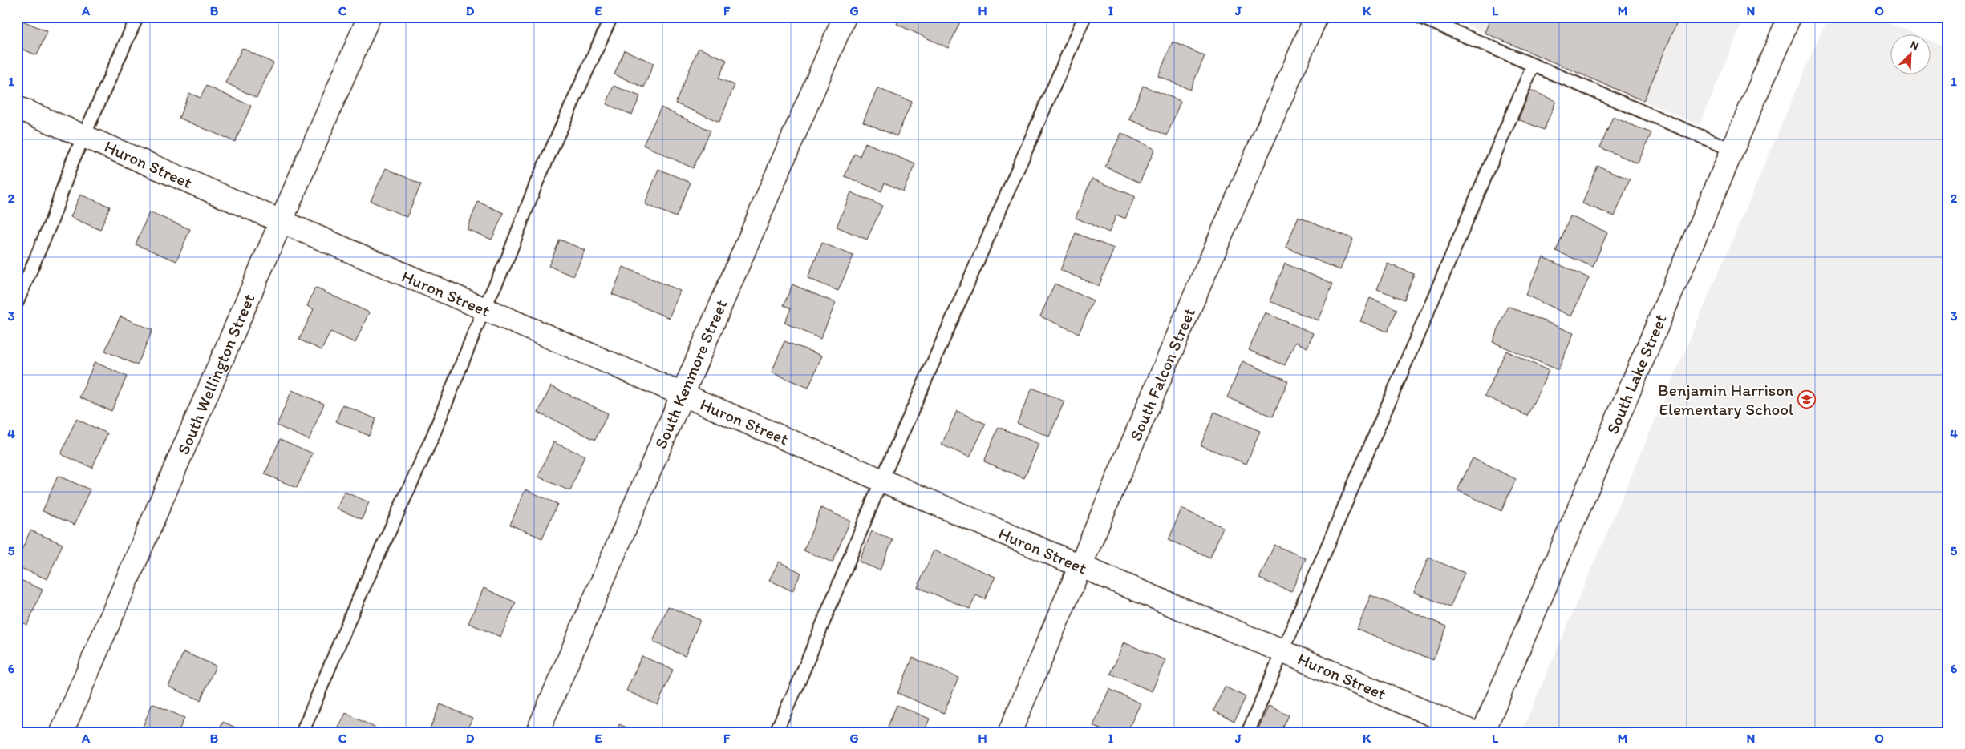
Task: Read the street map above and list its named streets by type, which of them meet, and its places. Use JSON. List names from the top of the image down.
{
  "streets": {
    "street": [
      "Huron Street",
      "South Wellington Street",
      "South Kenmore Street",
      "South Falcon Street",
      "South Lake Street"
    ]
  },
  "crossings": [
    ["Huron Street", "South Wellington Street"],
    ["Huron Street", "South Kenmore Street"],
    ["Huron Street", "South Falcon Street"]
  ],
  "places": {
    "school or university": ["Benjamin Harrison Elementary School"]
  },
  "north": "top right",
  "grid": {
    "columns": [
      "A",
      "B",
      "C",
      "D",
      "E",
      "F",
      "G",
      "H",
      "I",
      "J",
      "K",
      "L",
      "M",
      "N",
      "O"
    ],
    "rows": [
      "1",
      "2",
      "3",
      "4",
      "5",
      "6"
    ]
  }
}
